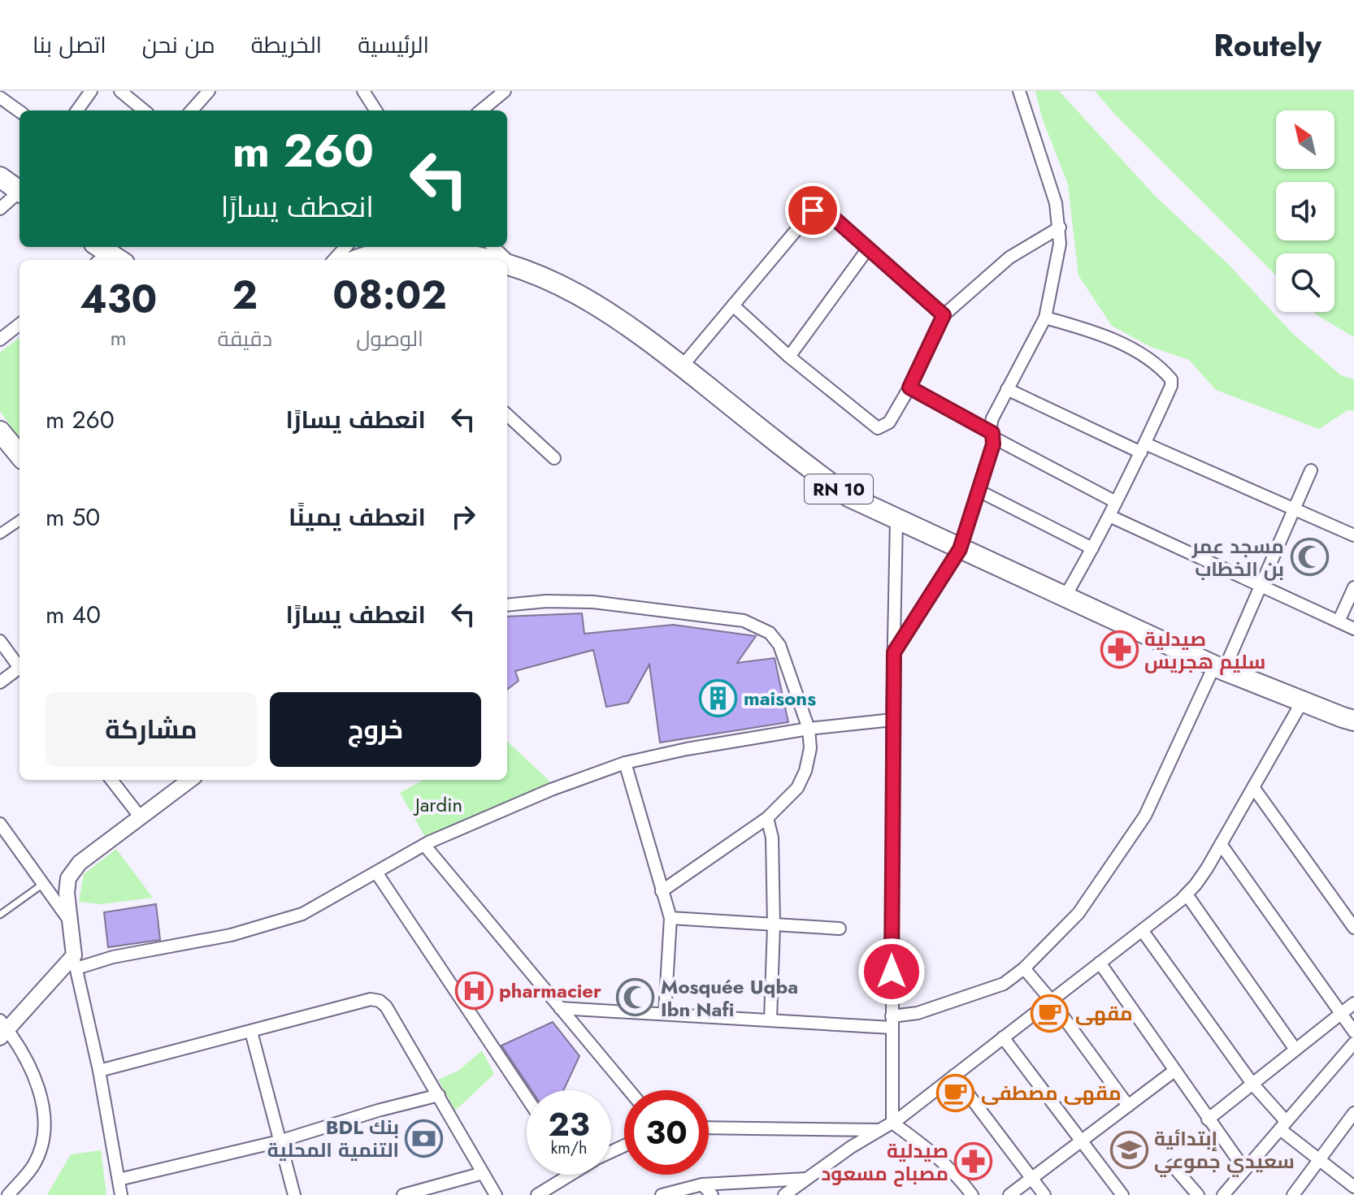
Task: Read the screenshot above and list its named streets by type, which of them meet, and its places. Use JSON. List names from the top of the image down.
{
  "streets": {
    "main road": ["RN 10"]
  },
  "parks": ["Jardin"],
  "places": {
    "mosque": ["مسجد عمر بن الخطاب", "Mosquée Uqba Ibn Nafi"],
    "pharmacy": ["صيدلية سليم هجريس", "صيدلية مصباح مسعود"],
    "building": ["maisons"],
    "hospital": ["pharmacier"],
    "cafe": ["مقهى", "مقهى مصطفى"],
    "bank": ["BDL بنك التنمية المحلية"],
    "school or university": ["إبتدائية سعيدي جموعي"]
  },
  "north": "top left",
  "page": {
    "header": "Routely",
    "nav": [
      "الرئيسية",
      "الخريطة",
      "من نحن",
      "اتصل بنا"
    ],
    "turn": ["260 m", "انعطف يسارًا"],
    "eta": [
      "08:02",
      "الوصول",
      "2",
      "دقيقة",
      "430",
      "m"
    ],
    "list": [
      {
        "name": "انعطف يسارًا",
        "value": "260 m"
      },
      {
        "name": "انعطف يمينًا",
        "value": "50 m"
      },
      {
        "name": "انعطف يسارًا",
        "value": "40 m"
      }
    ],
    "buttons": ["خروج", "مشاركة"],
    "speed": "23 km/h",
    "limit": "30"
  }
}
